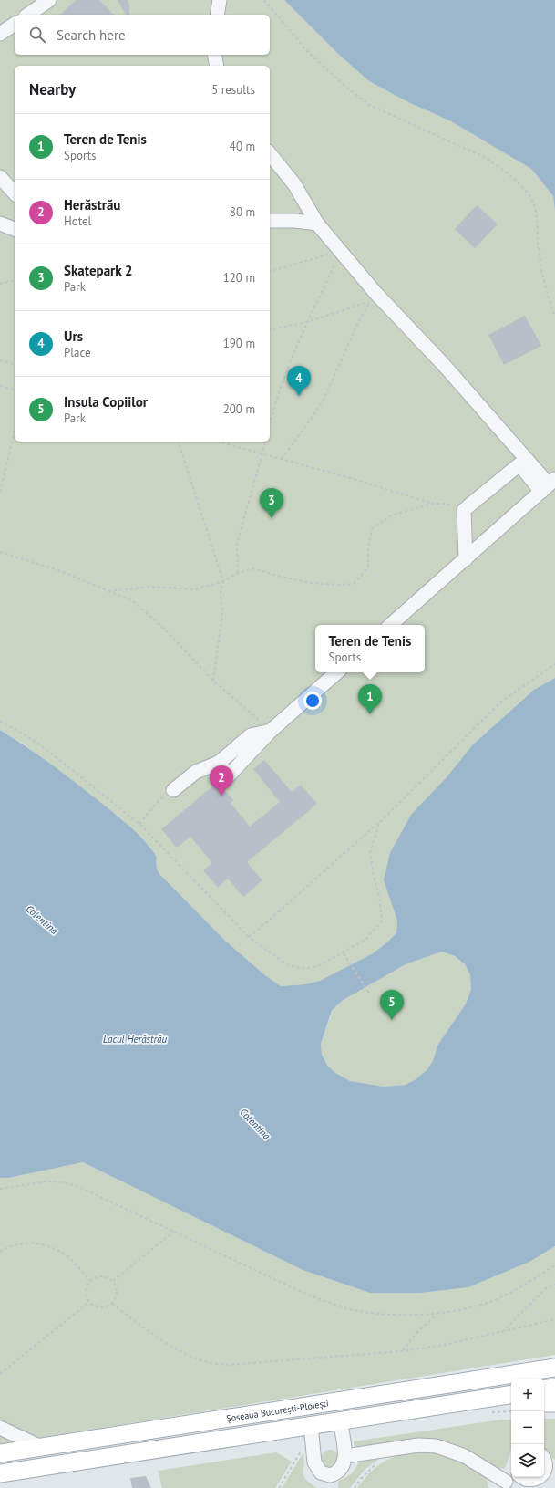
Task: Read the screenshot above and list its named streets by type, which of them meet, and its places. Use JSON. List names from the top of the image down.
{
  "streets": {
    "main road": ["Șoseaua București-Ploiești"]
  },
  "water": ["Colentina", "Lacul Herăstrău"],
  "page": {
    "search": "Search here",
    "heading": ["Nearby", "5 results"],
    "list": [
      {
        "mark": "1",
        "name": "Teren de Tenis",
        "note": "Sports",
        "value": "40 m"
      },
      {
        "mark": "2",
        "name": "Herăstrău",
        "note": "Hotel",
        "value": "80 m"
      },
      {
        "mark": "3",
        "name": "Skatepark 2",
        "note": "Park",
        "value": "120 m"
      },
      {
        "mark": "4",
        "name": "Urs",
        "note": "Place",
        "value": "190 m"
      },
      {
        "mark": "5",
        "name": "Insula Copiilor",
        "note": "Park",
        "value": "200 m"
      }
    ],
    "pins": [
      "4",
      "3",
      "1",
      "2",
      "5"
    ],
    "popup": ["Teren de Tenis", "Sports"],
    "map_buttons": ["+", "−"]
  }
}
